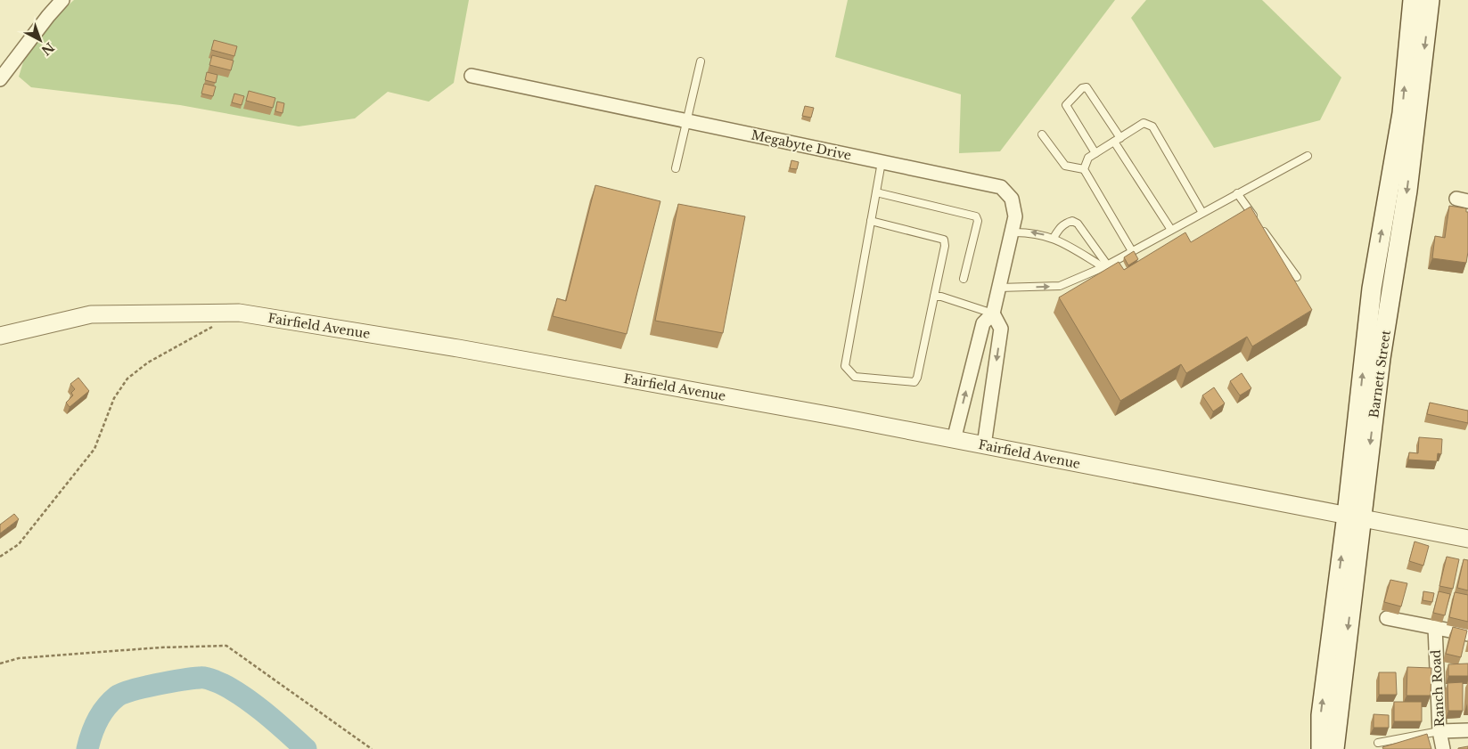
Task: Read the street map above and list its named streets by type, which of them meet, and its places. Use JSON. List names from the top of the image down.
{
  "streets": {
    "main road": ["Barnett Street"],
    "street": ["Megabyte Drive", "Fairfield Avenue", "Ranch Road"]
  },
  "crossings": [
    ["Megabyte Drive", "Fairfield Avenue"],
    ["Fairfield Avenue", "Barnett Street"]
  ],
  "north": "bottom right"
}
